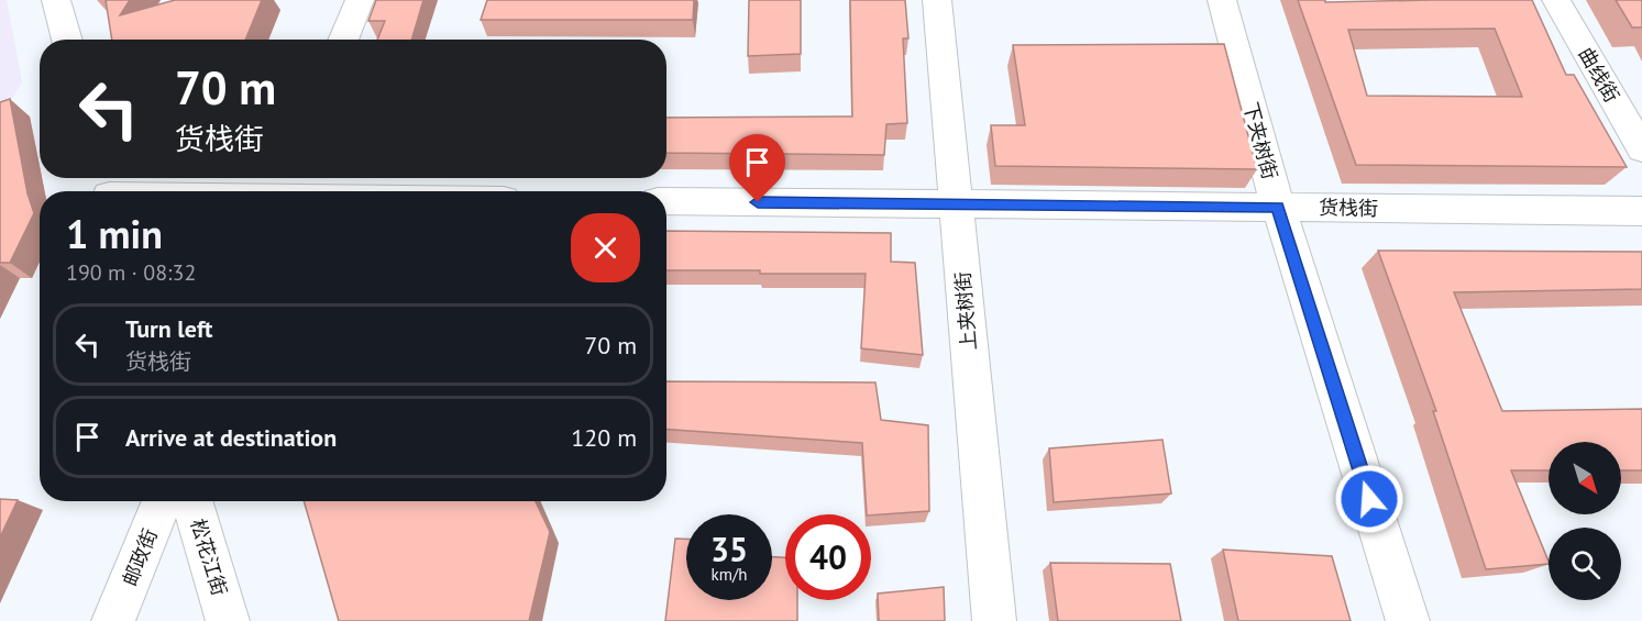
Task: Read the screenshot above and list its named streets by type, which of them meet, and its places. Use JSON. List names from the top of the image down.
{
  "streets": {
    "street": [
      "曲线街",
      "下夹树街",
      "货栈街",
      "上夹树街",
      "邮政街",
      "松花江街"
    ]
  },
  "crossings": [
    ["下夹树街", "货栈街"],
    ["货栈街", "上夹树街"]
  ],
  "north": "bottom right",
  "page": {
    "turn": ["70 m", "货栈街"],
    "heading": ["1 min", "190 m · 08:32"],
    "list": [
      {
        "name": "Turn left",
        "note": "货栈街",
        "value": "70 m"
      },
      {
        "name": "Arrive at destination",
        "value": "120 m"
      }
    ],
    "speed": "35 km/h",
    "limit": "40"
  }
}
